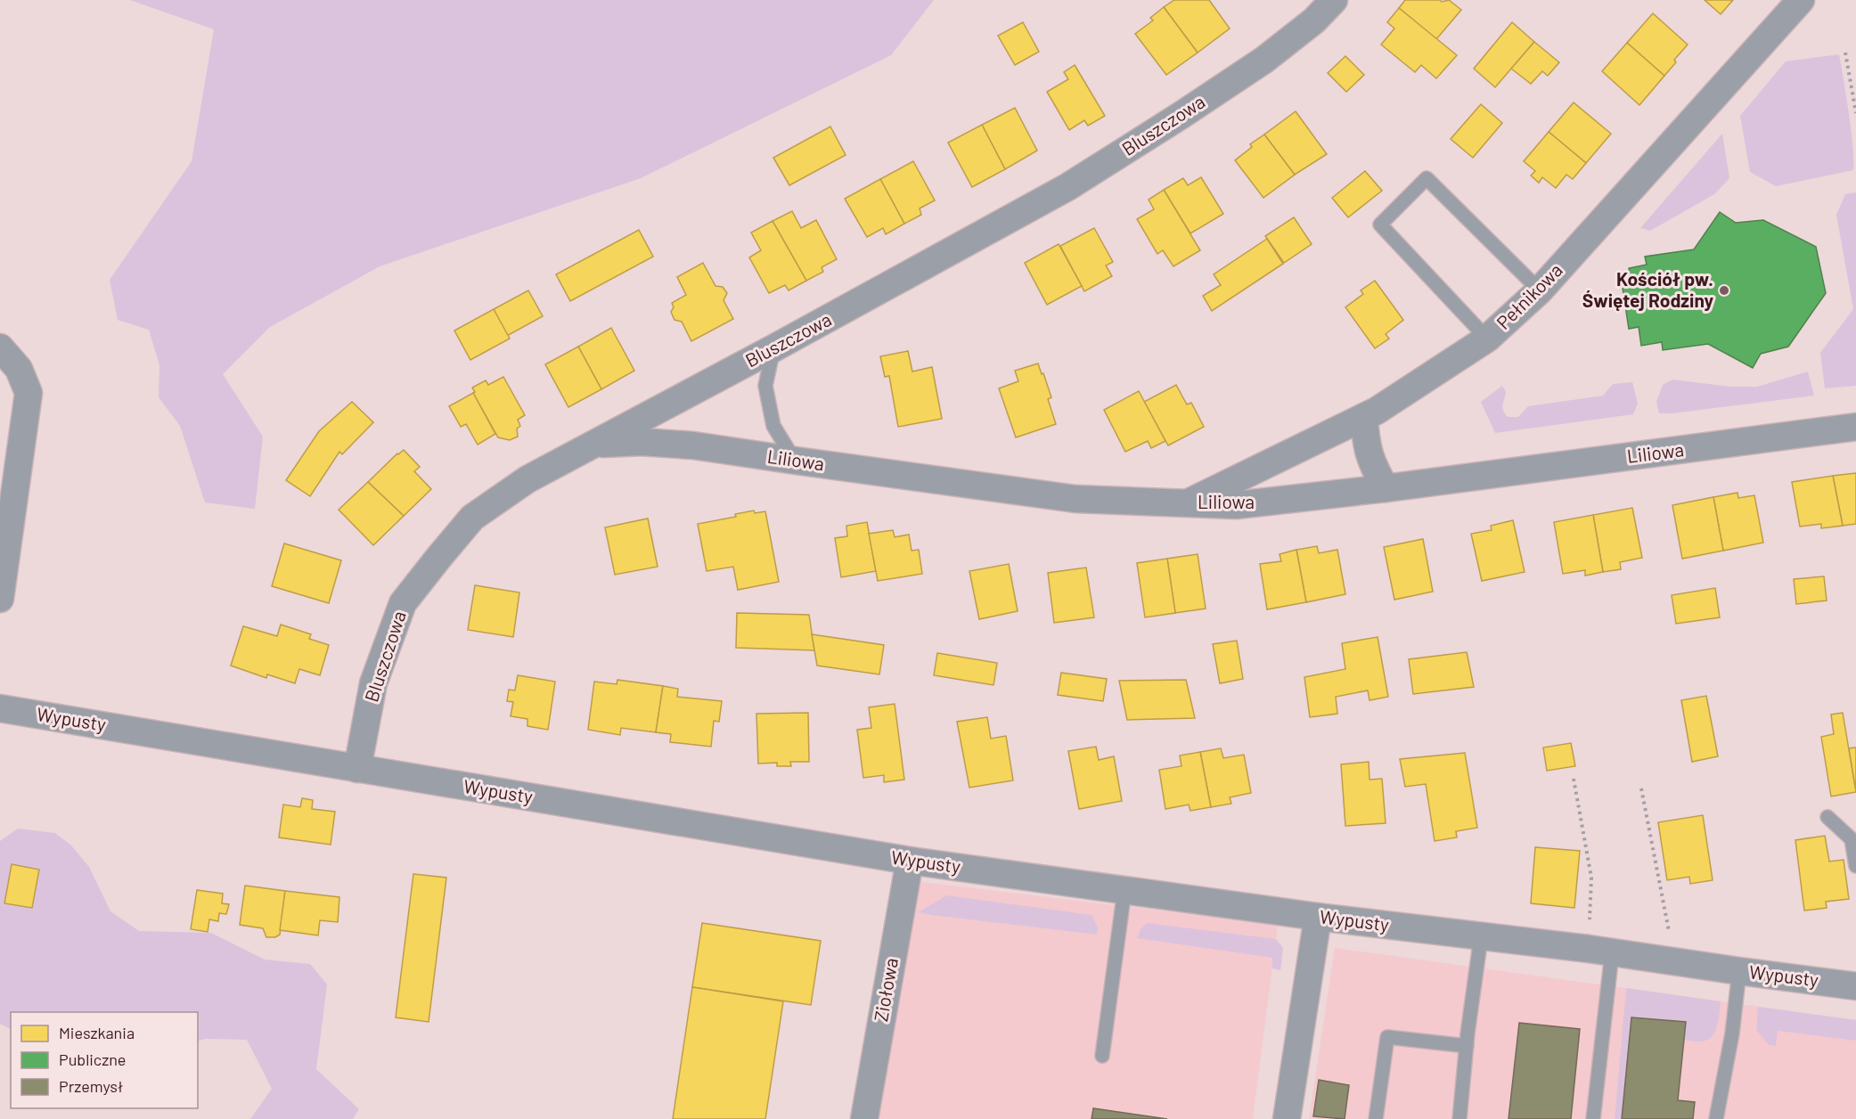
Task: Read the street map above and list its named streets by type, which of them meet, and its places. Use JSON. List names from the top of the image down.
{
  "streets": {
    "street": [
      "Bluszczowa",
      "Pełnikowa",
      "Liliowa",
      "Wypusty",
      "Ziołowa"
    ]
  },
  "crossings": [
    ["Bluszczowa", "Liliowa"],
    ["Bluszczowa", "Wypusty"],
    ["Pełnikowa", "Liliowa"],
    ["Wypusty", "Ziołowa"]
  ],
  "places": ["Kościół pw. Świętej Rodziny"],
  "legend": ["Mieszkania", "Publiczne", "Przemysł"]
}
